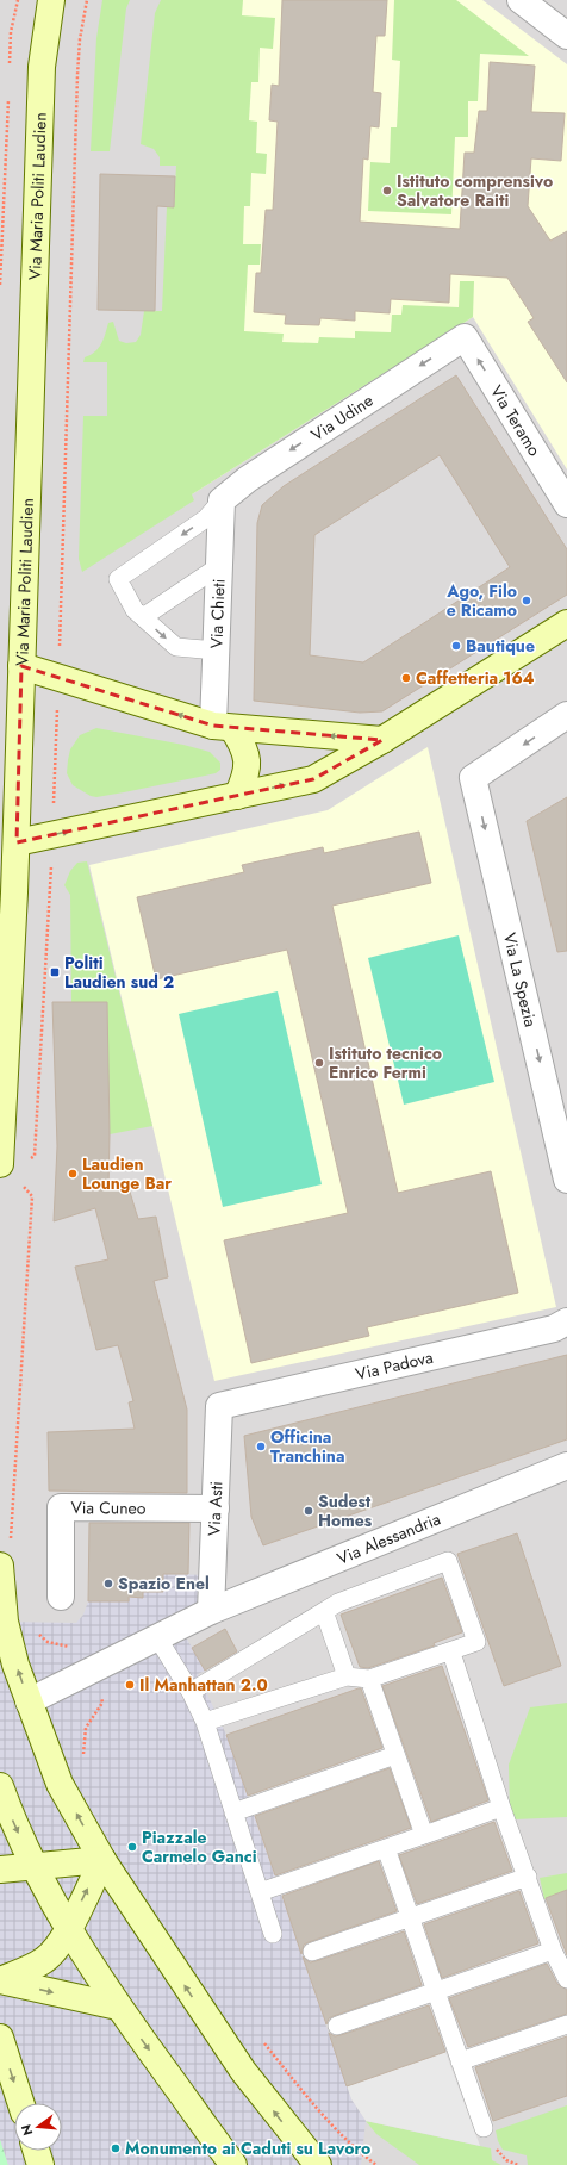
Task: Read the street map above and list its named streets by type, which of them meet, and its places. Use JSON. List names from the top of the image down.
{
  "streets": {
    "street": [
      "Via Maria Politi Laudien",
      "Via Udine",
      "Via Teramo",
      "Via Chieti",
      "Via La Spezia",
      "Via Padova",
      "Via Cuneo",
      "Via Asti",
      "Via Alessandria"
    ]
  },
  "crossings": [
    ["Via Udine", "Via Teramo"],
    ["Via Udine", "Via Chieti"],
    ["Via Padova", "Via Asti"],
    ["Via Cuneo", "Via Asti"],
    ["Via Asti", "Via Alessandria"]
  ],
  "one_way": ["Via Udine", "Via Teramo", "Via La Spezia"],
  "places": {
    "other": [
      "Istituto comprensivo Salvatore Raiti",
      "Ago, Filo e Ricamo",
      "Bautique",
      "Caffetteria 164",
      "Istituto tecnico Enrico Fermi",
      "Laudien Lounge Bar",
      "Officina Tranchina",
      "Sudest Homes",
      "Spazio Enel",
      "Il Manhattan 2.0",
      "Piazzale Carmelo Ganci",
      "Monumento ai Caduti su Lavoro"
    ],
    "transit": ["Politi Laudien sud 2"]
  },
  "north": "left"
}
